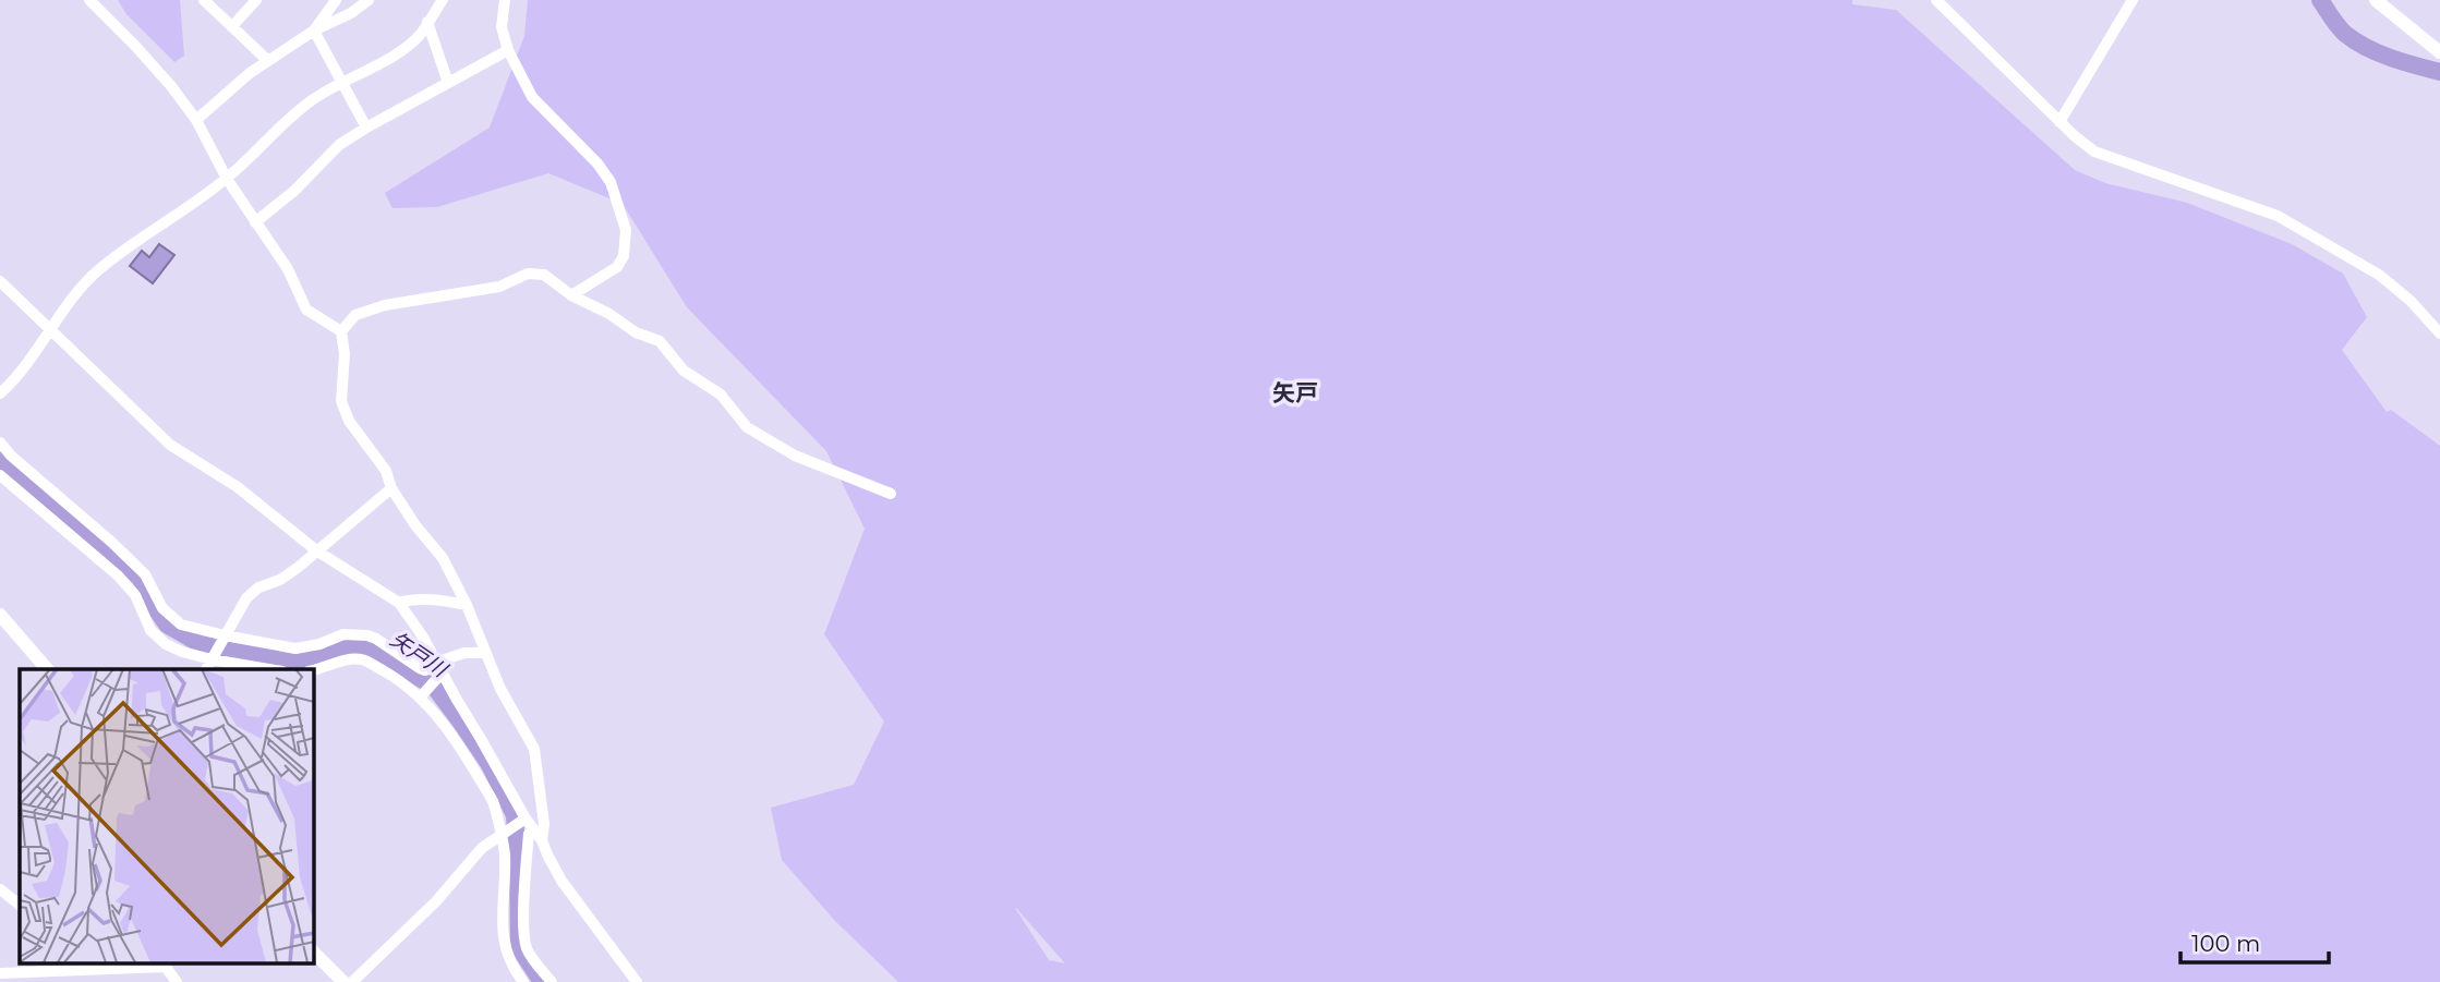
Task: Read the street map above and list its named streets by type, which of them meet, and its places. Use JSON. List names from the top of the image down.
{
  "districts": ["矢戸"],
  "water": ["矢戸川"],
  "scale_bar": "100 m"
}
